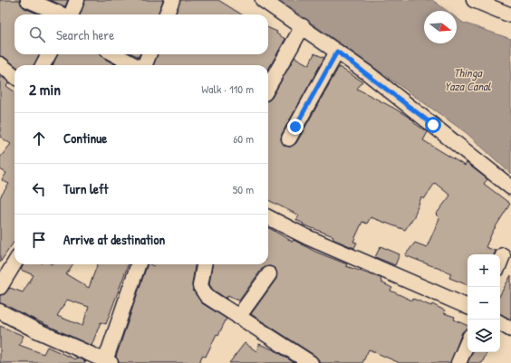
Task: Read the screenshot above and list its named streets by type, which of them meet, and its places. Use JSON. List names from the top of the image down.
{
  "water": ["Thinga Yaza Canal"],
  "north": "right",
  "page": {
    "search": "Search here",
    "heading": ["2 min", "Walk · 110 m"],
    "list": [
      ["Continue", "60 m"],
      ["Turn left", "50 m"],
      "Arrive at destination"
    ],
    "map_buttons": ["+", "−"]
  }
}
